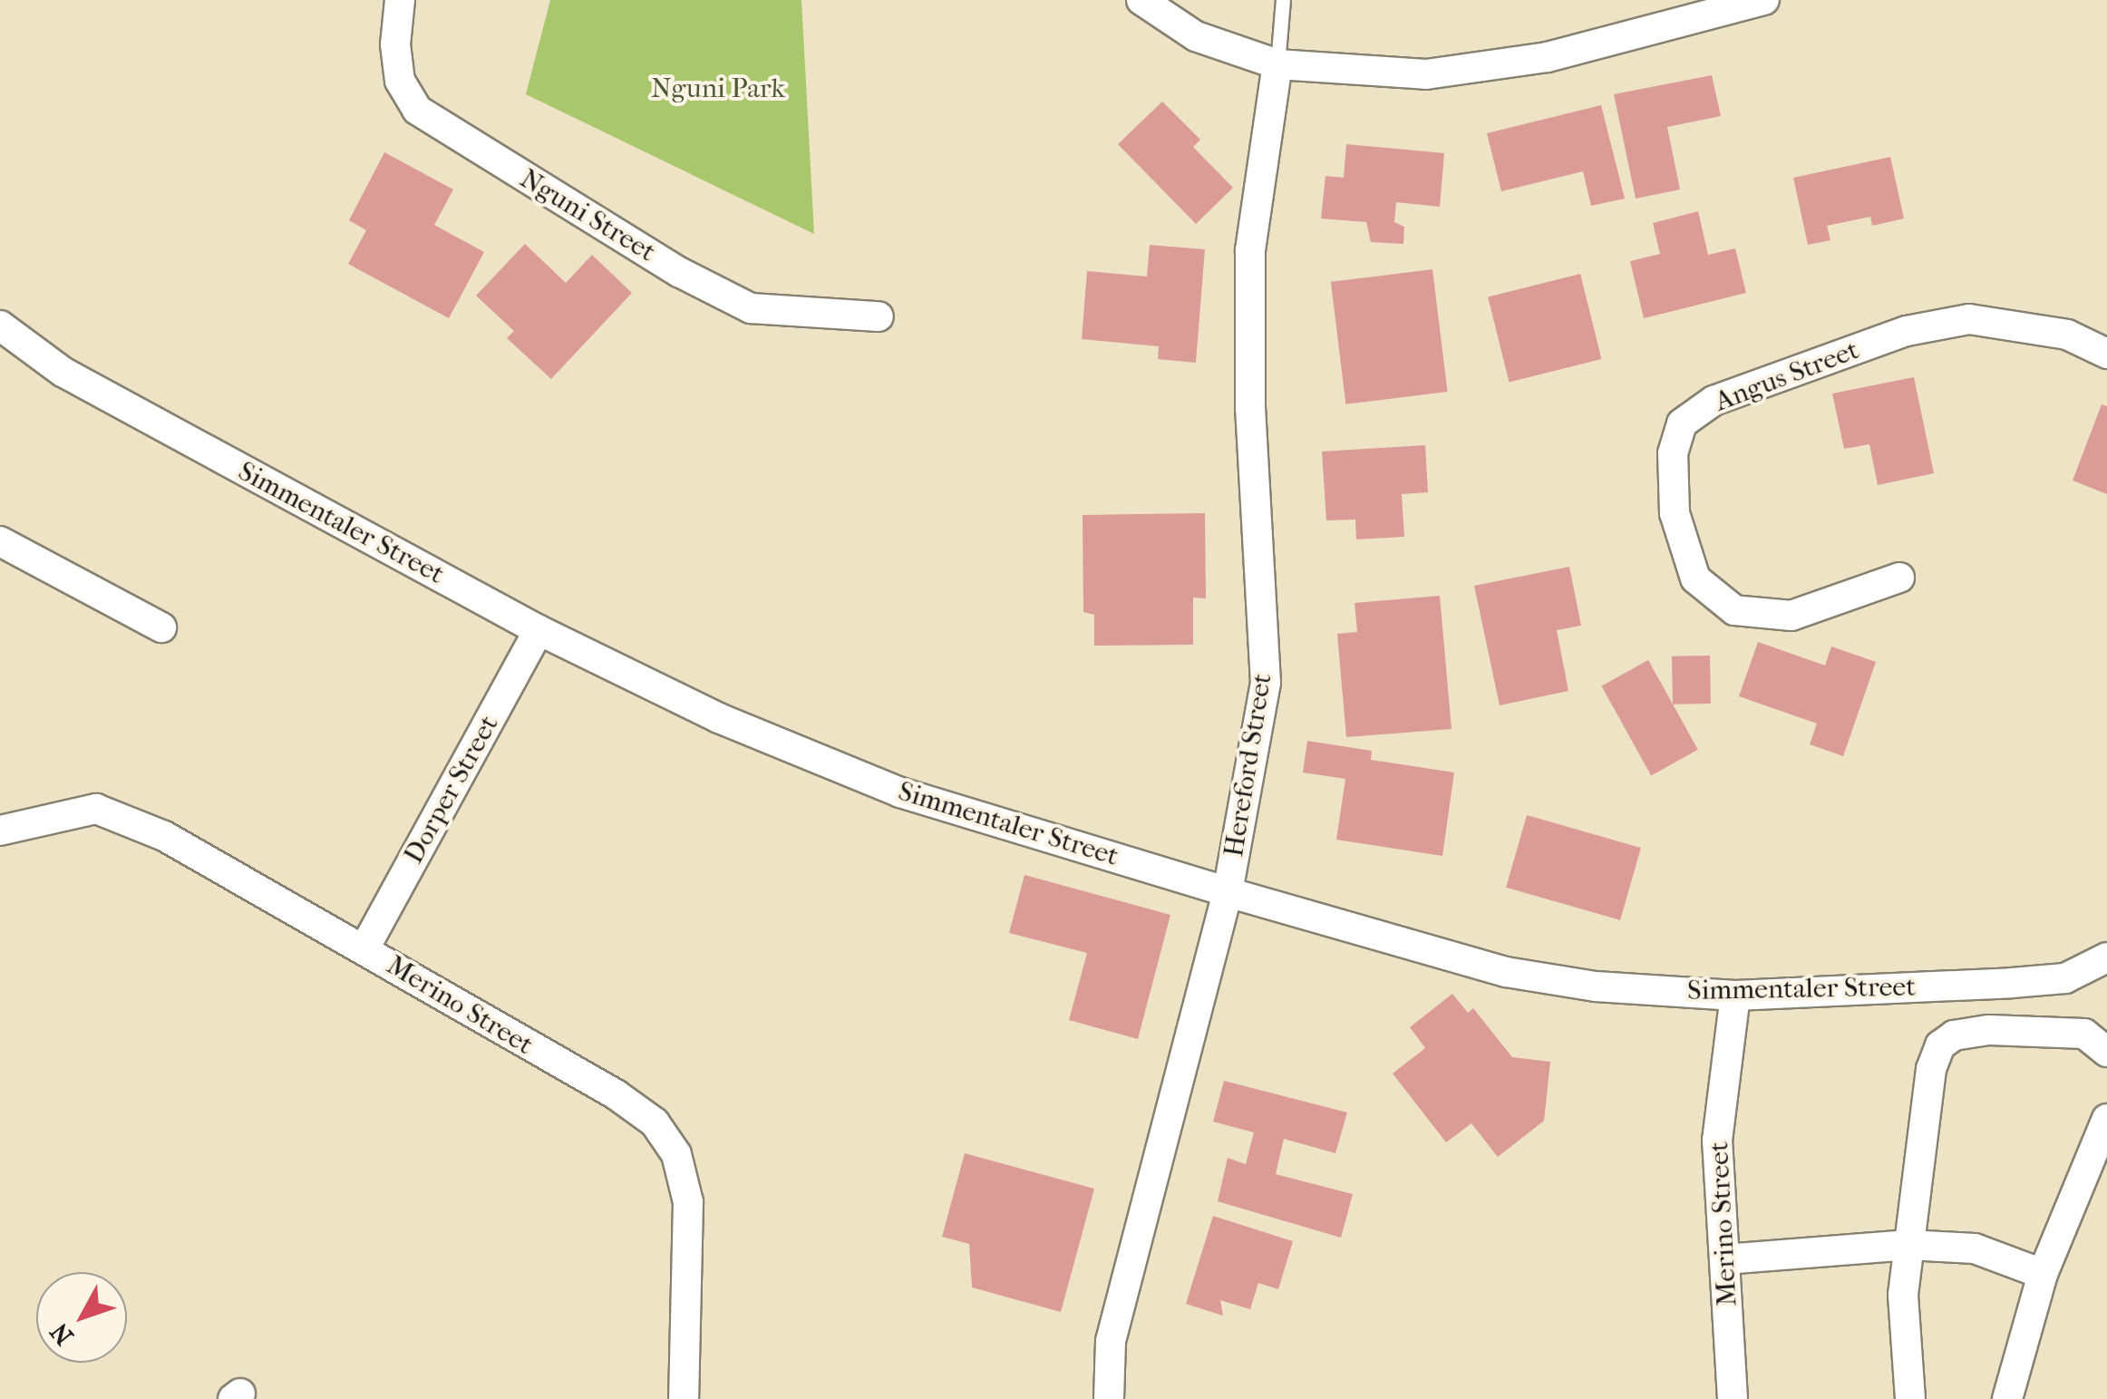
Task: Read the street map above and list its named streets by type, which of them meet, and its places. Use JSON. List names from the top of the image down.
{
  "streets": {
    "street": [
      "Nguni Street",
      "Angus Street",
      "Simmentaler Street",
      "Hereford Street",
      "Dorper Street",
      "Merino Street"
    ]
  },
  "crossings": [
    ["Simmentaler Street", "Hereford Street"],
    ["Simmentaler Street", "Dorper Street"],
    ["Simmentaler Street", "Merino Street"],
    ["Dorper Street", "Merino Street"]
  ],
  "parks": ["Nguni Park"],
  "north": "bottom left"
}
